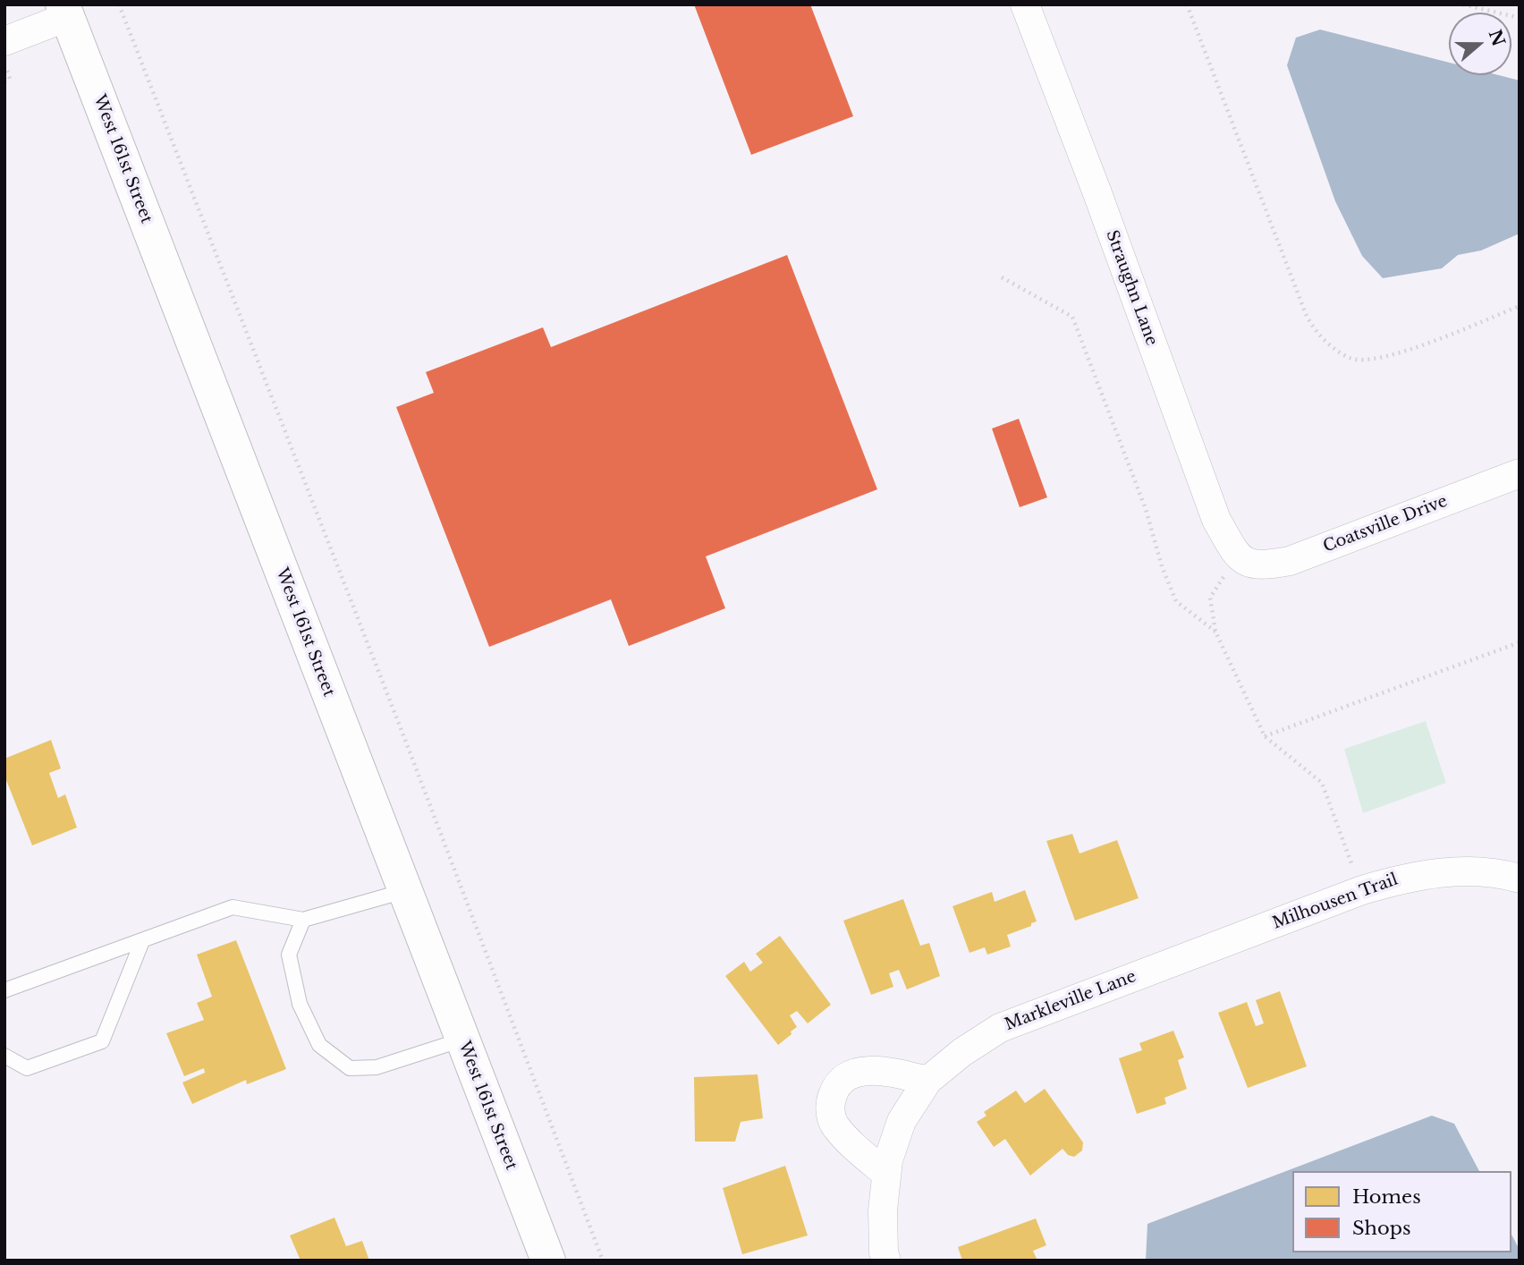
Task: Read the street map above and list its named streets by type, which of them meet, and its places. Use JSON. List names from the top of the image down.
{
  "streets": {
    "street": [
      "West 161st Street",
      "Straughn Lane",
      "Coatsville Drive",
      "Milhousen Trail",
      "Markleville Lane"
    ]
  },
  "crossings": [
    ["Straughn Lane", "Coatsville Drive"],
    ["Milhousen Trail", "Markleville Lane"]
  ],
  "legend": ["Homes", "Shops"],
  "north": "right"
}
